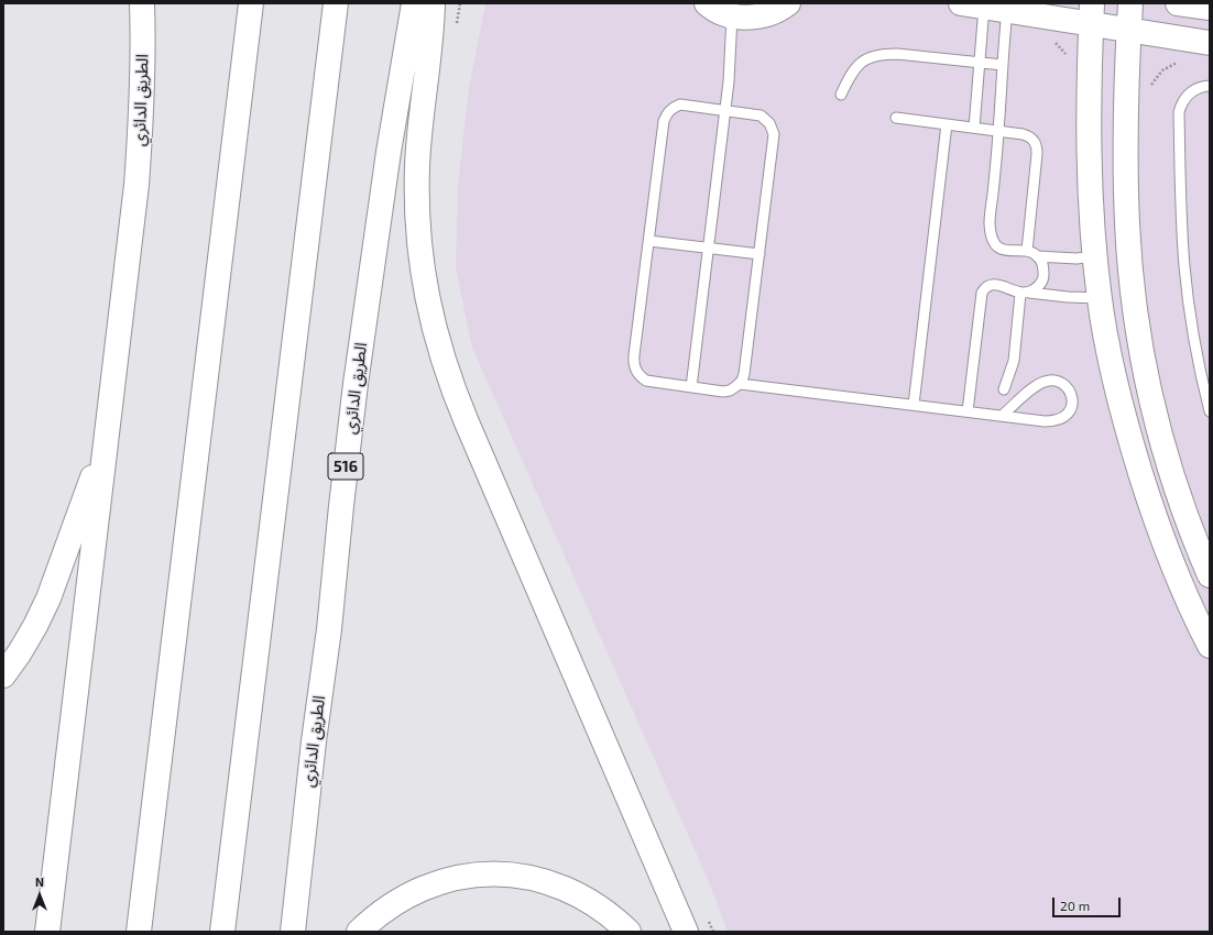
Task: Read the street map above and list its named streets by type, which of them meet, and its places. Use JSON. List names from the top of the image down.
{
  "streets": {
    "main road": ["الطريق الدائري", "516"]
  },
  "scale_bar": "20 m",
  "north": "top"
}
